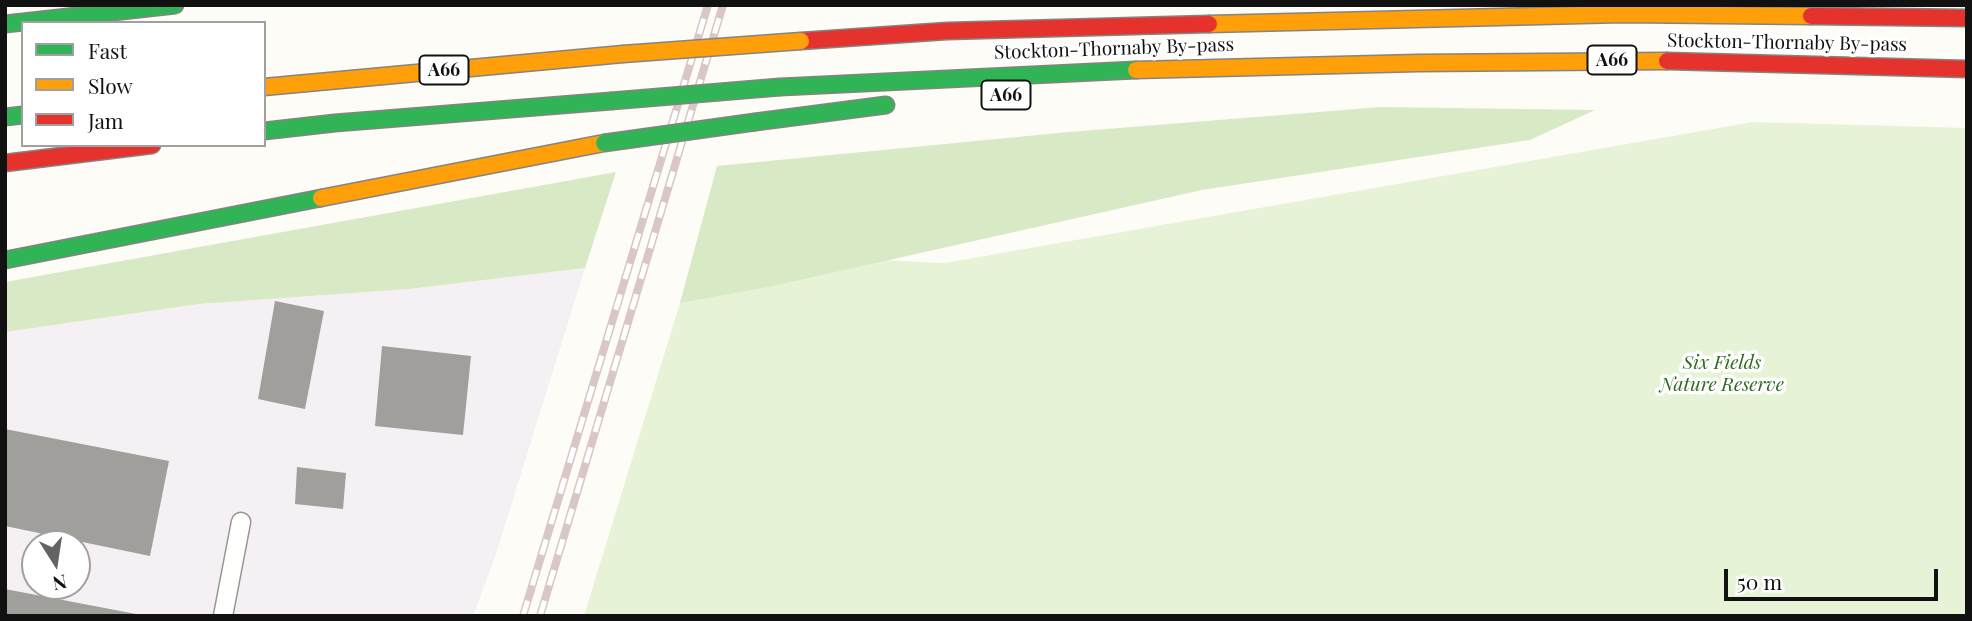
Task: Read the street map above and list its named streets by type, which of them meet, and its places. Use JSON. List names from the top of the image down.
{
  "streets": {
    "highway": ["Stockton-Thornaby By-pass", "A66"]
  },
  "crossings": [
    ["Stockton-Thornaby By-pass", "A66"]
  ],
  "parks": ["Six Fields Nature Reserve"],
  "legend": ["Fast", "Slow", "Jam"],
  "scale_bar": "50 m",
  "north": "bottom"
}
